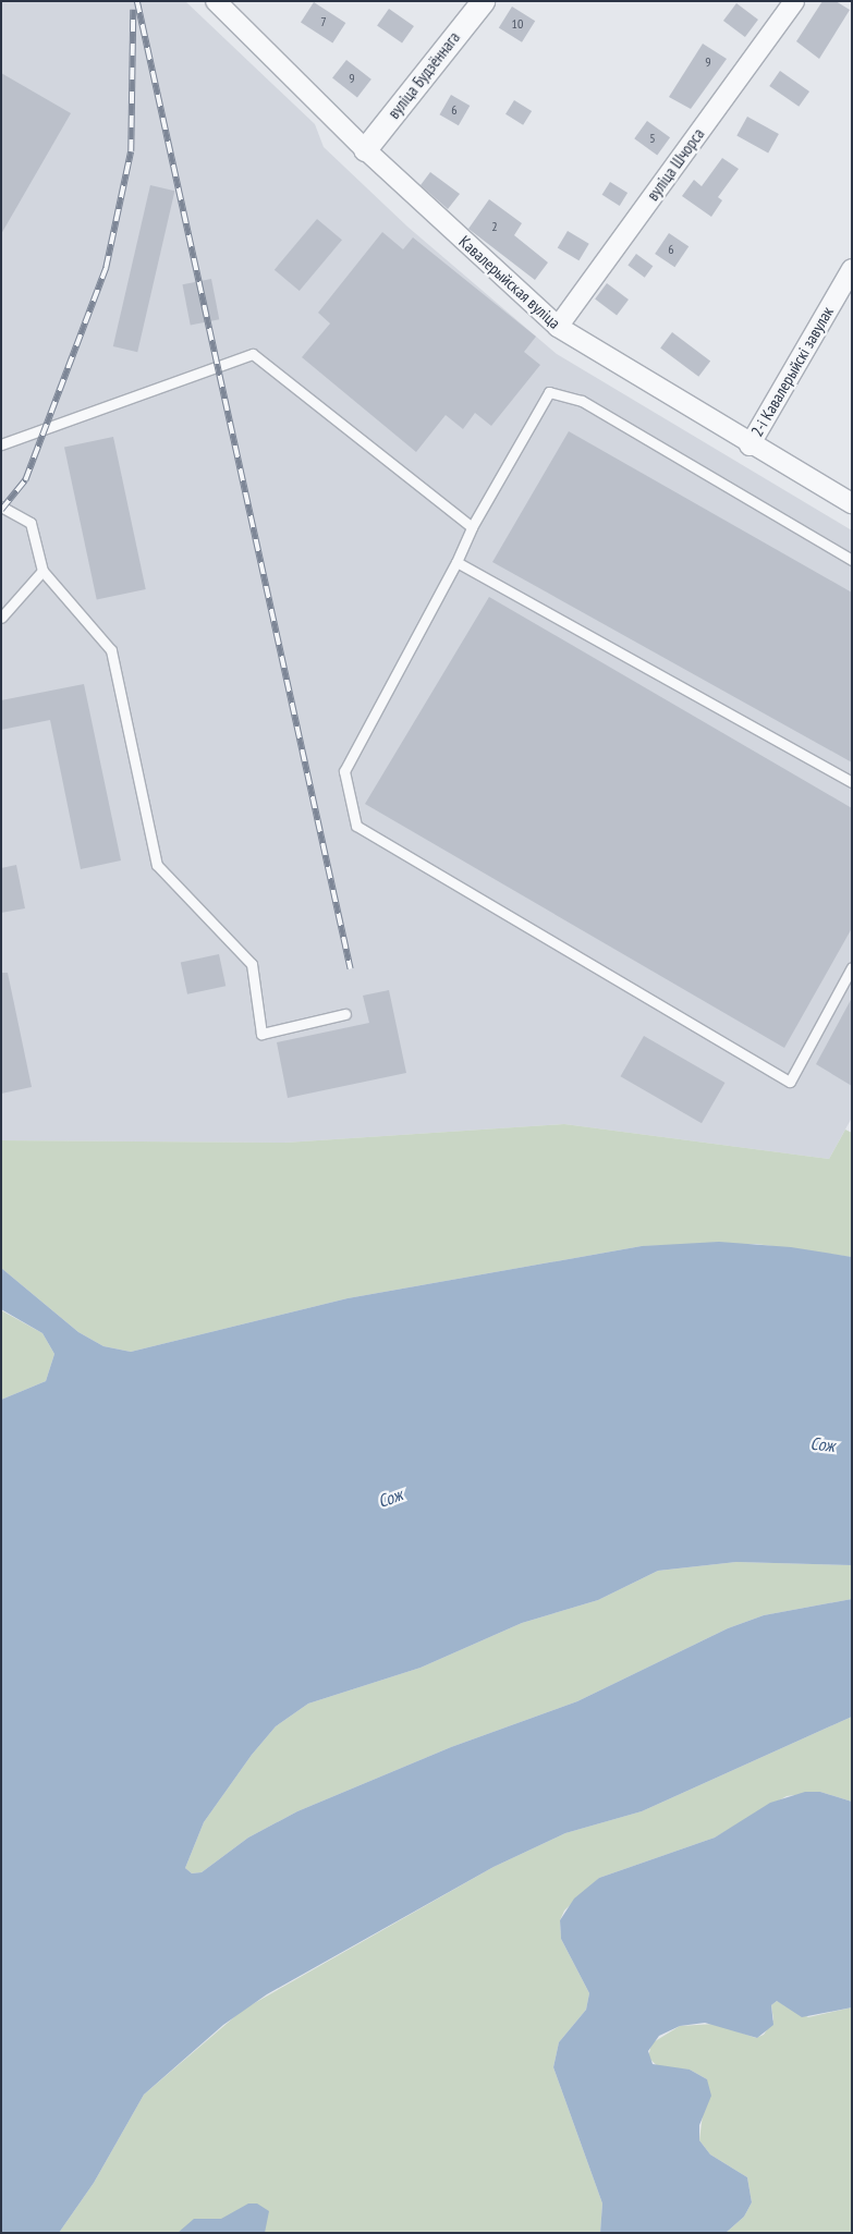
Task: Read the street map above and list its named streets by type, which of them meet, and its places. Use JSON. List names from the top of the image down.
{
  "streets": {
    "street": [
      "вуліца Будзённага",
      "вуліца Шчорса",
      "Кавалерыйская вуліца",
      "2-і Кавалерыйскі завулак"
    ]
  },
  "crossings": [
    ["вуліца Будзённага", "Кавалерыйская вуліца"],
    ["вуліца Шчорса", "Кавалерыйская вуліца"],
    ["Кавалерыйская вуліца", "2-і Кавалерыйскі завулак"]
  ],
  "water": ["Сож"],
  "house_numbers": [
    "7",
    "10",
    "9",
    "9",
    "6",
    "5",
    "2",
    "6"
  ]
}
